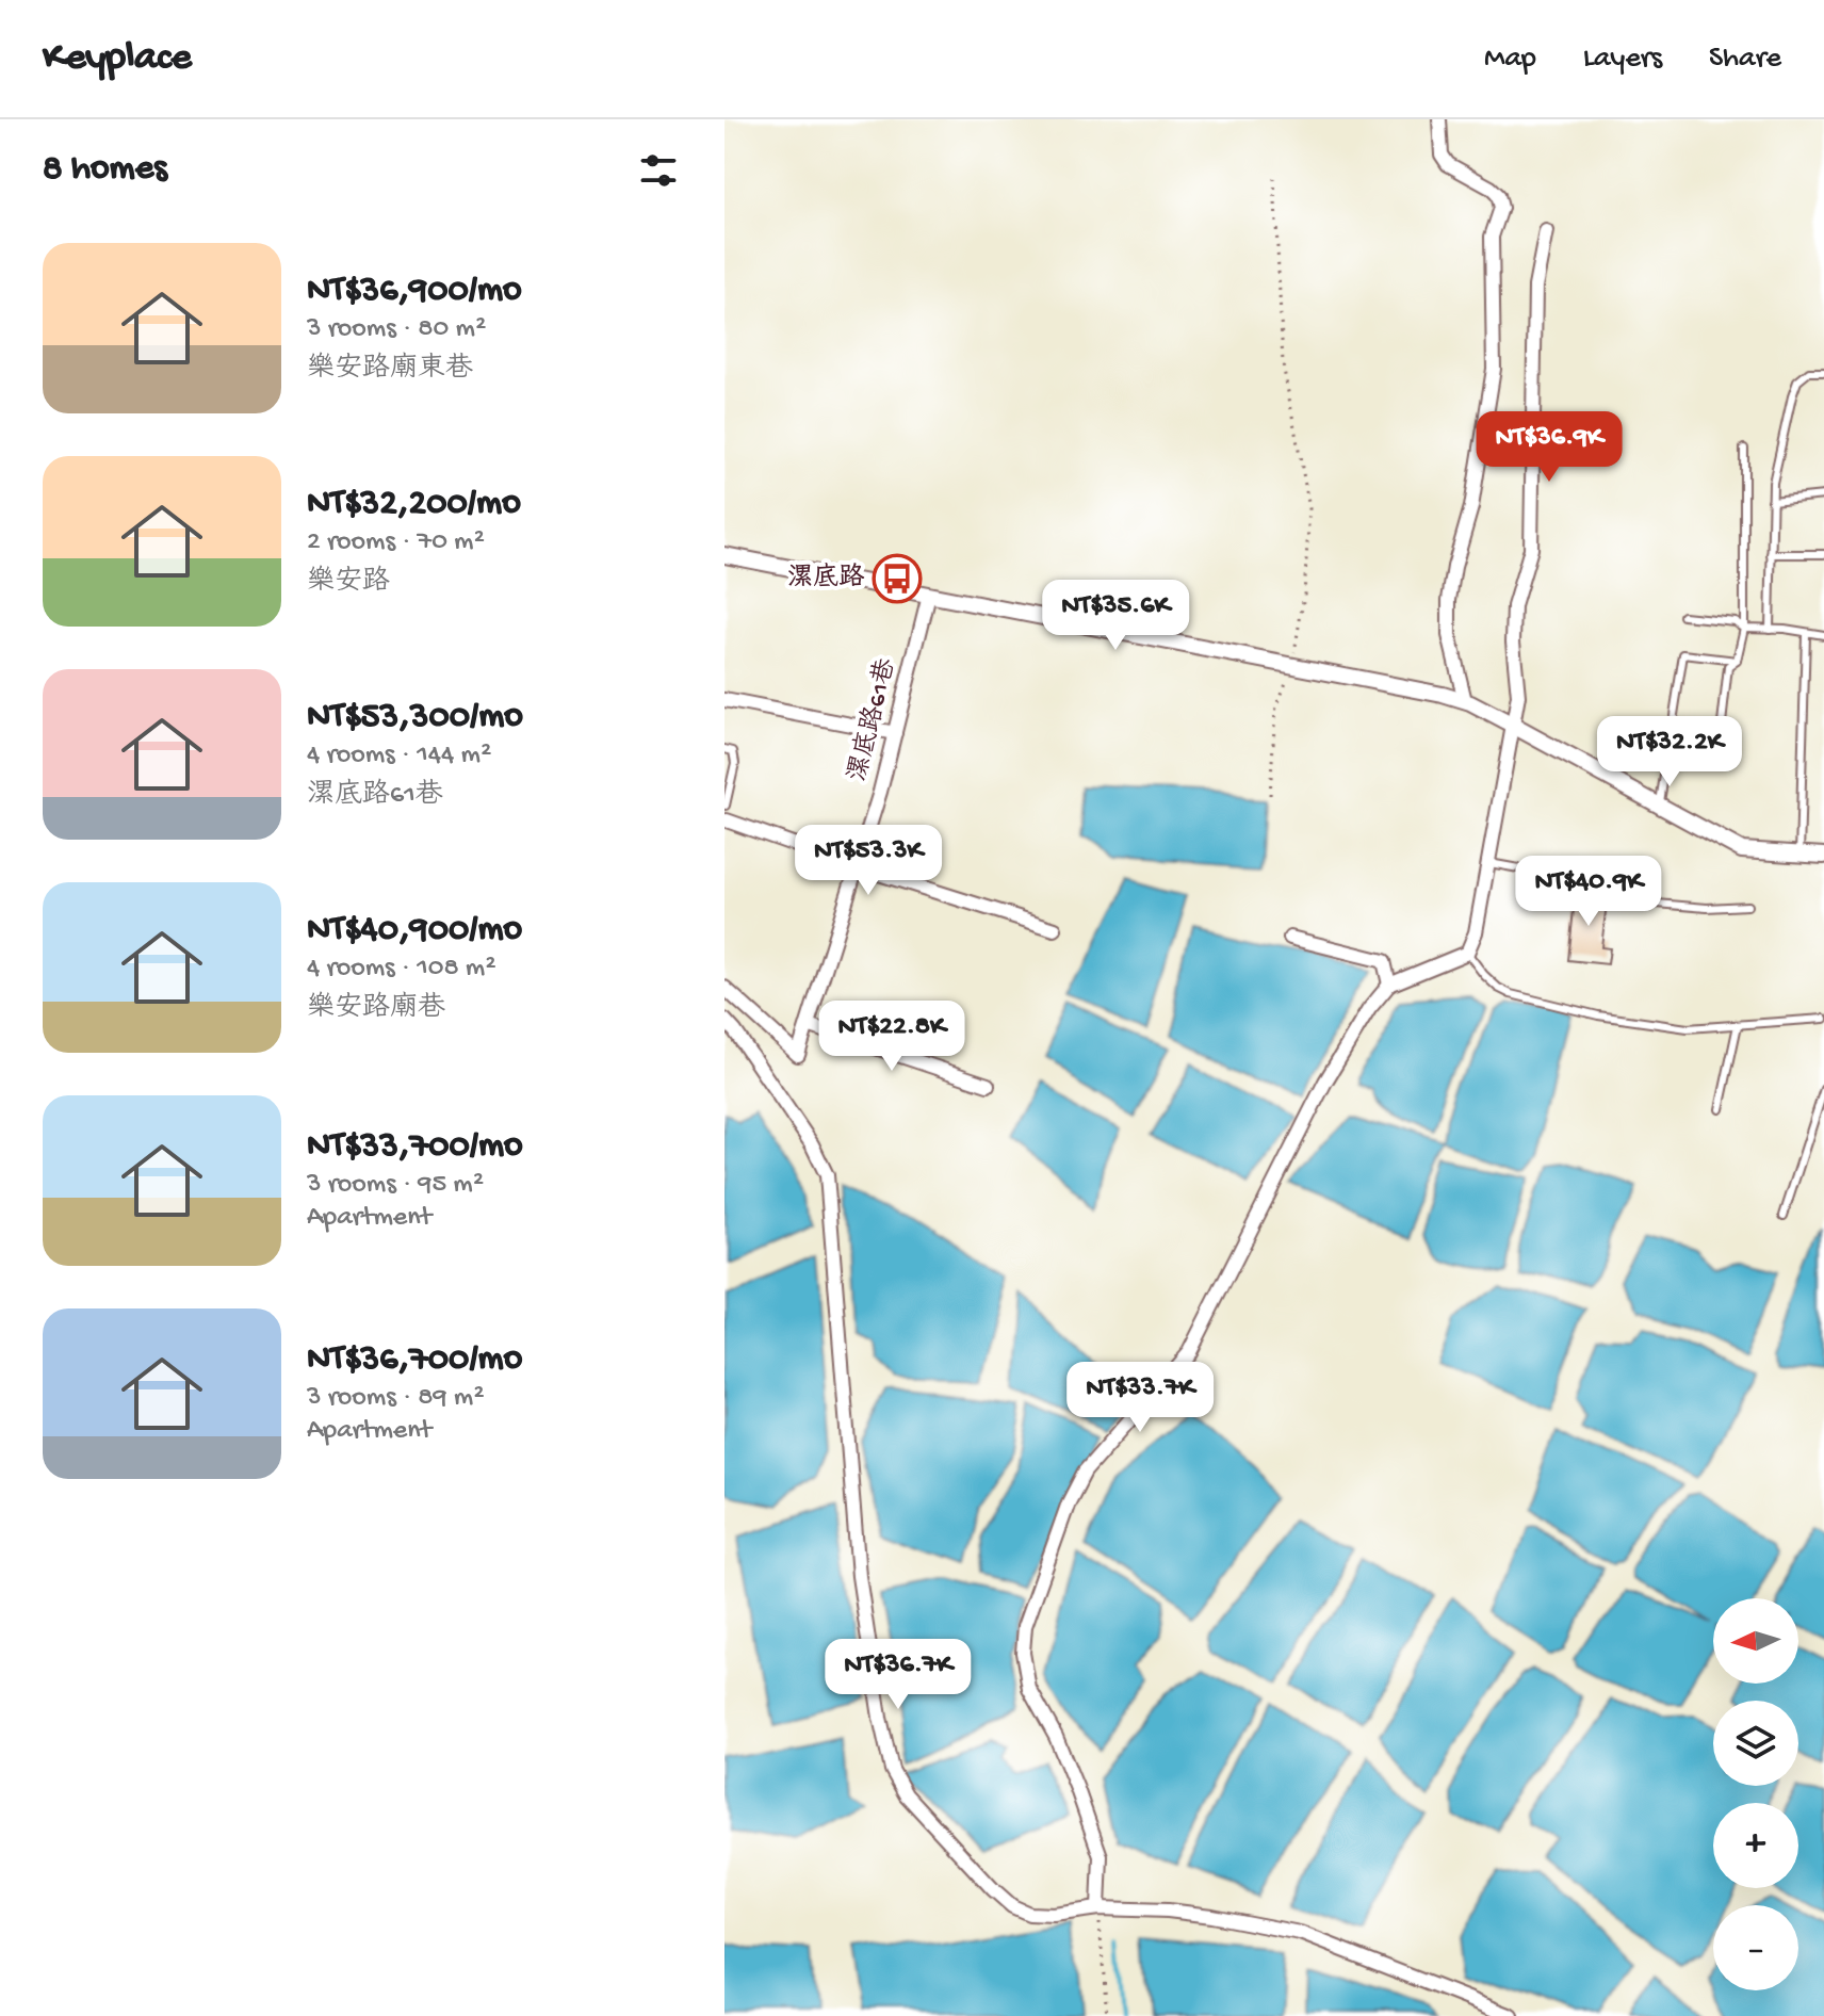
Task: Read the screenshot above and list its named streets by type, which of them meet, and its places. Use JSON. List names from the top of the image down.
{
  "streets": {
    "street": ["漯底路61巷"]
  },
  "places": {
    "bus stop": ["漯底路"]
  },
  "north": "left",
  "page": {
    "header": "Keyplace",
    "nav": ["Map", "Layers", "Share"],
    "heading": "8 homes",
    "list": [
      {
        "name": "NT$36,900/mo",
        "note": "3 rooms · 80 m² · 樂安路廟東巷"
      },
      {
        "name": "NT$32,200/mo",
        "note": "2 rooms · 70 m² · 樂安路"
      },
      {
        "name": "NT$53,300/mo",
        "note": "4 rooms · 144 m² · 漯底路61巷"
      },
      {
        "name": "NT$40,900/mo",
        "note": "4 rooms · 108 m² · 樂安路廟巷"
      },
      {
        "name": "NT$33,700/mo",
        "note": "3 rooms · 95 m² · Apartment"
      },
      {
        "name": "NT$36,700/mo",
        "note": "3 rooms · 89 m² · Apartment"
      }
    ],
    "price": [
      "NT$36.9K",
      "NT$35.6K",
      "NT$32.2K",
      "NT$53.3K",
      "NT$40.9K",
      "NT$22.8K",
      "NT$33.7K",
      "NT$36.7K"
    ],
    "map_buttons": ["+", "−"]
  }
}
